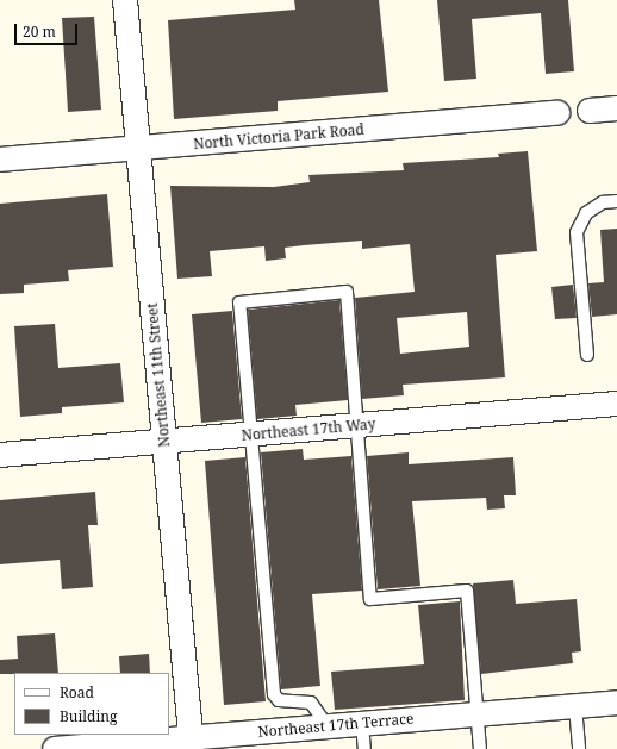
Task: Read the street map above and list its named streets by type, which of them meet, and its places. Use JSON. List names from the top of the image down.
{
  "streets": {
    "street": [
      "North Victoria Park Road",
      "Northeast 11th Street",
      "Northeast 17th Way",
      "Northeast 17th Terrace"
    ]
  },
  "crossings": [
    ["North Victoria Park Road", "Northeast 11th Street"],
    ["Northeast 11th Street", "Northeast 17th Way"],
    ["Northeast 11th Street", "Northeast 17th Terrace"]
  ],
  "legend": ["Road", "Building"],
  "scale_bar": "20 m"
}
